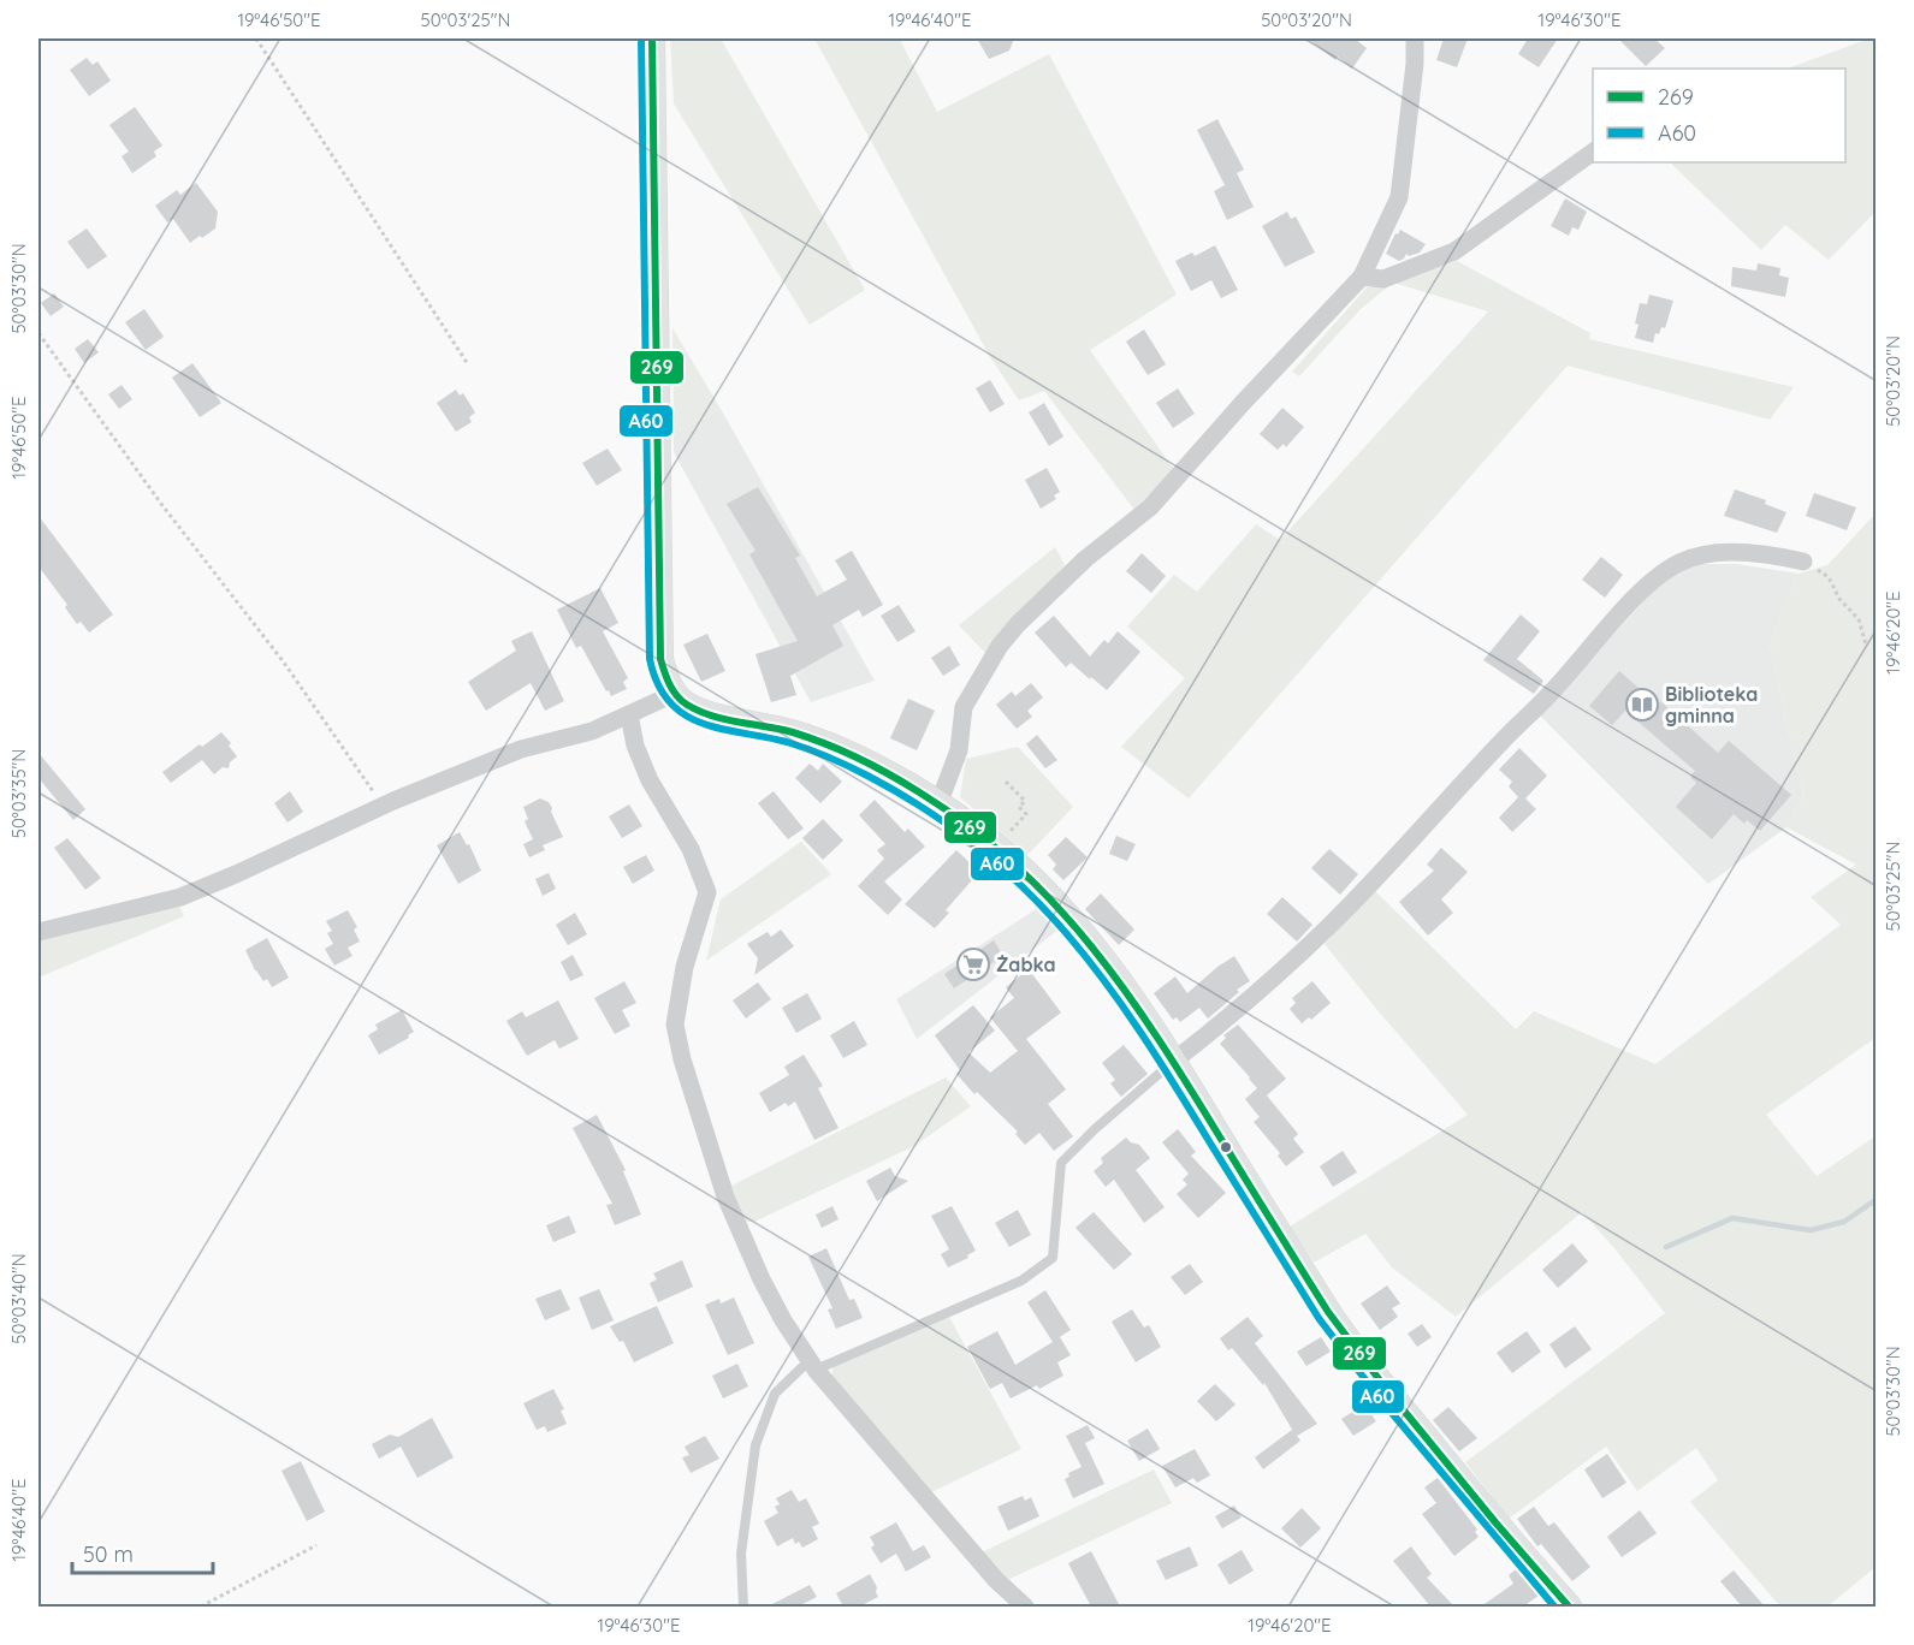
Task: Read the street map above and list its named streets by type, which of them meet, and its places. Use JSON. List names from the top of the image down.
{
  "places": {
    "library": ["Biblioteka gminna"],
    "supermarket": ["Żabka"]
  },
  "lines": ["transit line 269", "transit line A60"],
  "legend": ["269", "A60"],
  "scale_bar": "50 m",
  "coordinates": [
    "19°46'50\"E",
    "50°03'25\"N",
    "19°46'40\"E",
    "50°03'20\"N",
    "19°46'30\"E",
    "50°03'30\"N",
    "19°46'20\"E",
    "50°03'35\"N",
    "50°03'40\"N"
  ]
}
